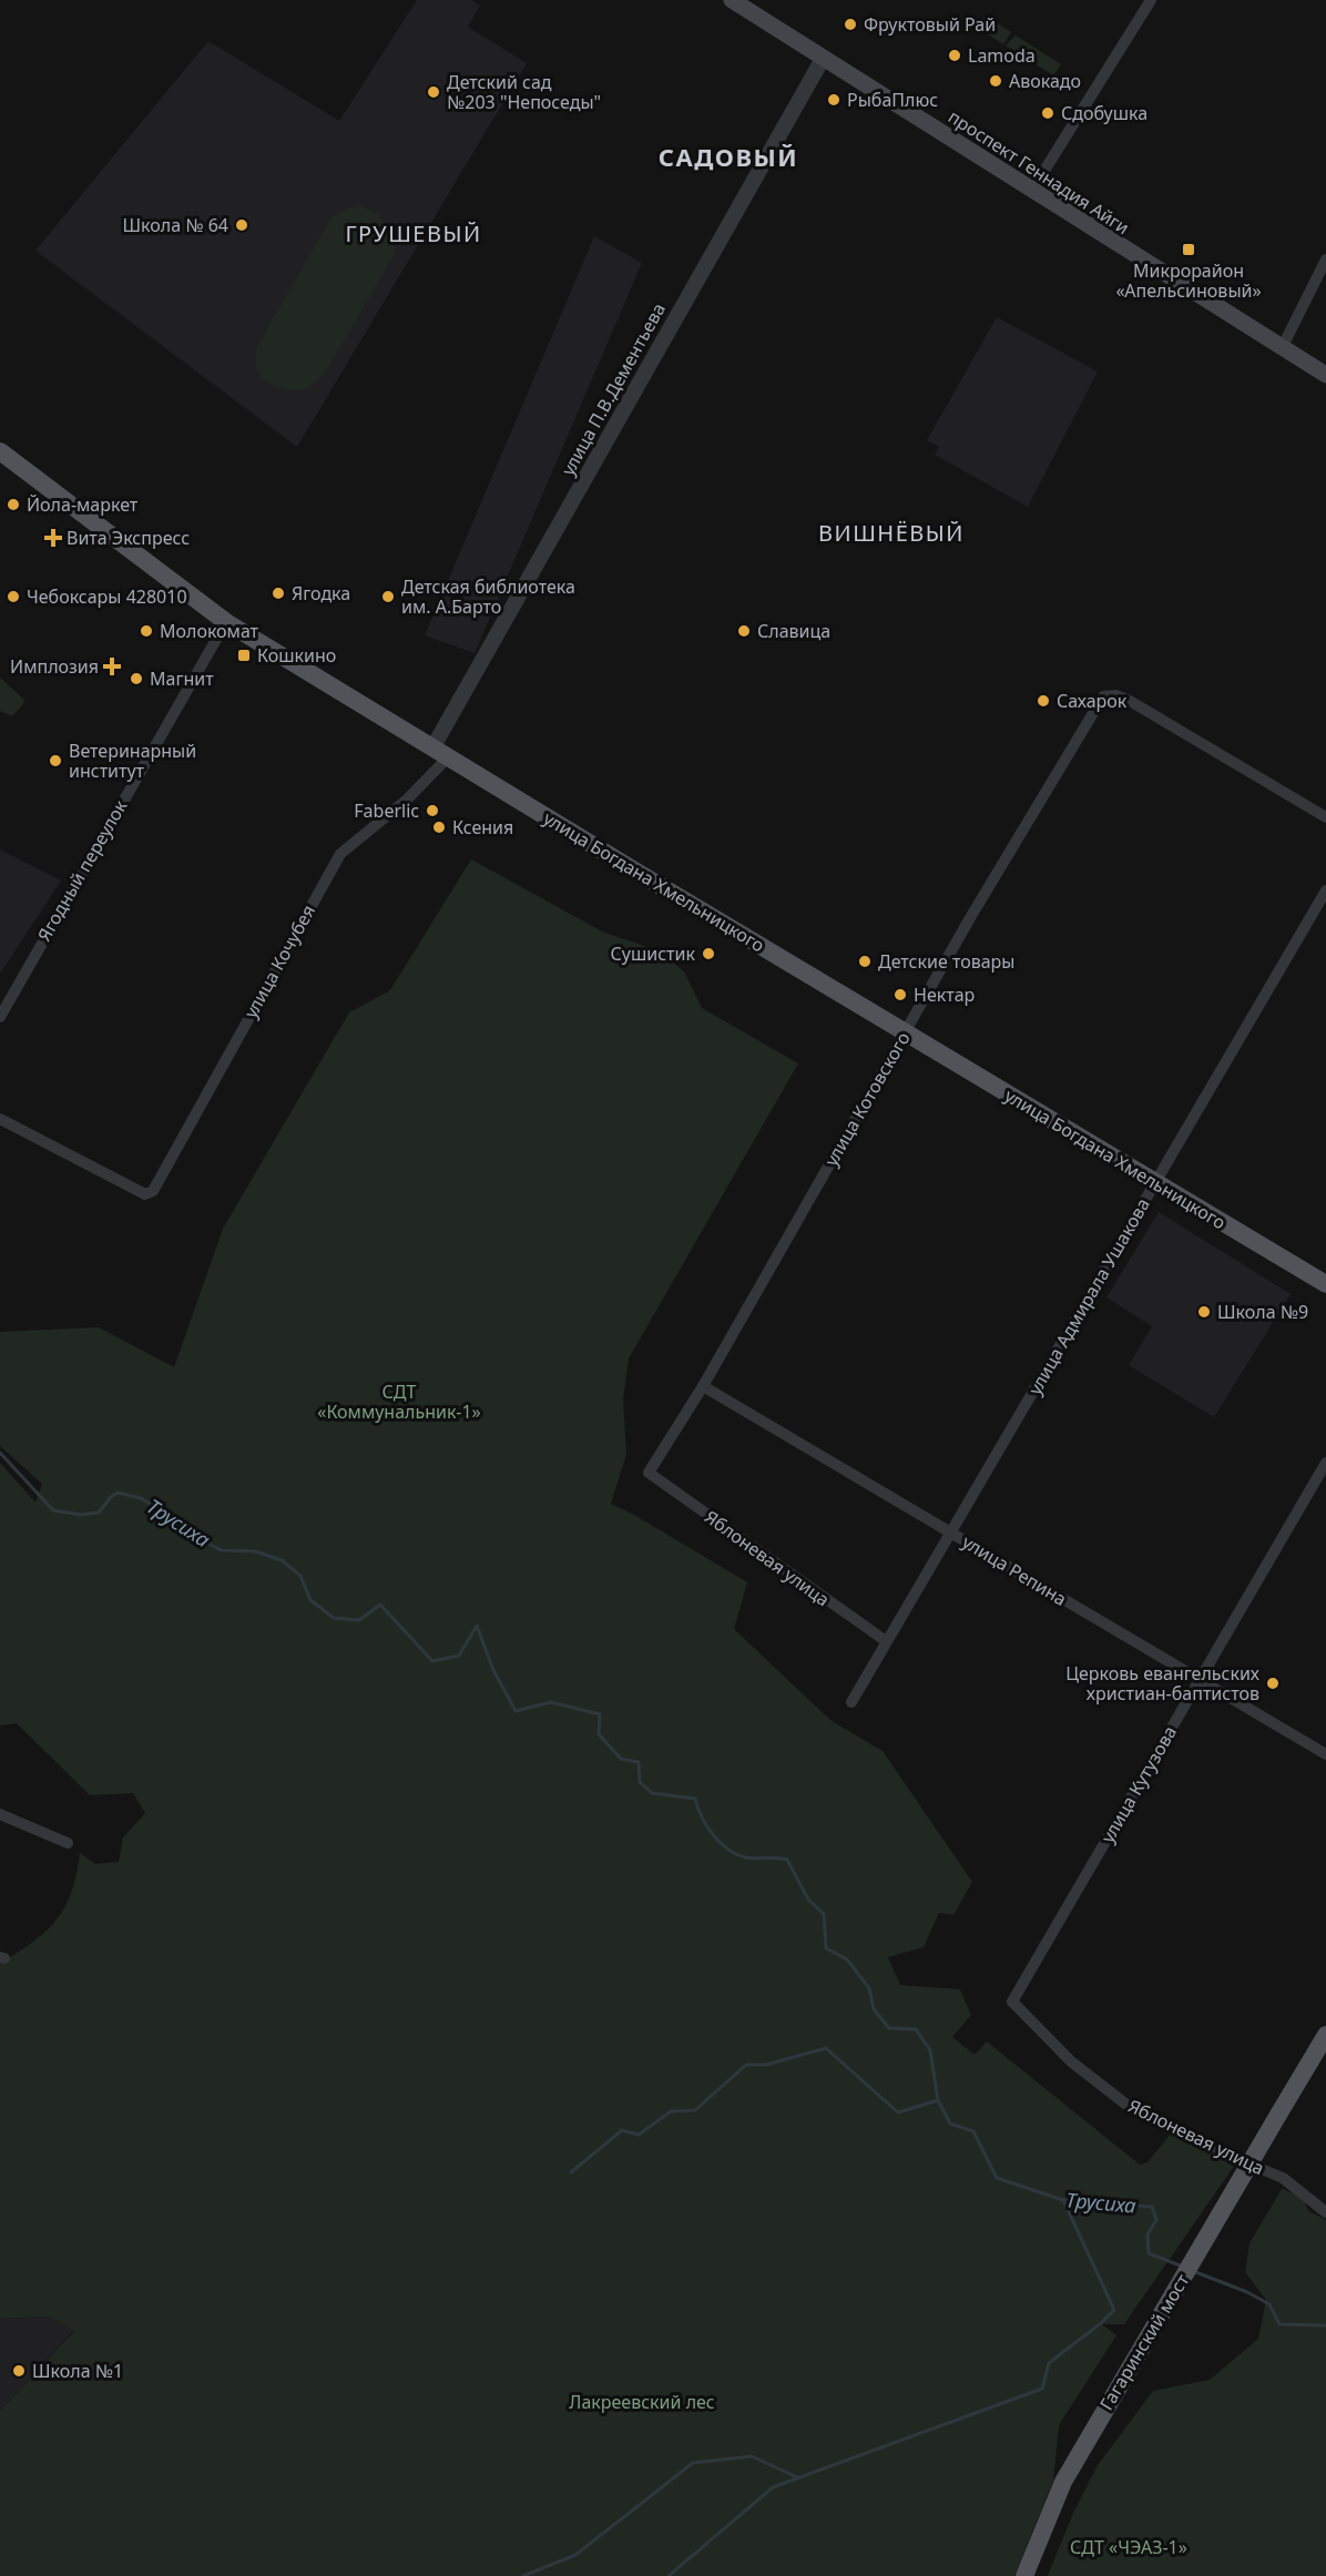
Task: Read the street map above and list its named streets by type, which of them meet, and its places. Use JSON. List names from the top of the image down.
{
  "streets": {
    "main road": ["проспект Геннадия Айги", "улица Богдана Хмельницкого", "Гагаринский мост"],
    "street": [
      "улица П.В.Дементьева",
      "Ягодный переулок",
      "улица Кочубея",
      "улица Котовского",
      "улица Адмирала Ушакова",
      "Яблоневая улица",
      "улица Репина",
      "улица Кутузова"
    ]
  },
  "crossings": [
    ["проспект Геннадия Айги", "улица П.В.Дементьева"],
    ["улица П.В.Дементьева", "улица Богдана Хмельницкого"],
    ["улица П.В.Дементьева", "улица Кочубея"],
    ["Ягодный переулок", "улица Богдана Хмельницкого"],
    ["улица Богдана Хмельницкого", "улица Кочубея"],
    ["улица Богдана Хмельницкого", "улица Котовского"],
    ["улица Богдана Хмельницкого", "улица Адмирала Ушакова"],
    ["улица Котовского", "Яблоневая улица"],
    ["улица Котовского", "улица Репина"],
    ["улица Адмирала Ушакова", "Яблоневая улица"],
    ["улица Адмирала Ушакова", "улица Репина"],
    ["Яблоневая улица", "улица Кутузова"],
    ["улица Репина", "улица Кутузова"]
  ],
  "districts": ["САДОВЫЙ", "ГРУШЕВЫЙ", "ВИШНЁВЫЙ"],
  "water": ["Трусиха"],
  "parks": ["СДТ «Коммунальник-1»", "Лакреевский лес", "СДТ «ЧЭАЗ-1»"],
  "places": {
    "other": [
      "Фруктовый Рай",
      "Lamoda",
      "Авокадо",
      "Детский сад №203 \"Непоседы\"",
      "РыбаПлюс",
      "Сдобушка",
      "Школа № 64",
      "Йола-маркет",
      "Ягодка",
      "Чебоксары 428010",
      "Детская библиотека им. А.Барто",
      "Молокомат",
      "Славица",
      "Магнит",
      "Сахарок",
      "Ветеринарный институт",
      "Faberlic",
      "Ксения",
      "Сушистик",
      "Детские товары",
      "Нектар",
      "Школа №9",
      "Церковь евангельских христиан-баптистов",
      "Школа №1"
    ],
    "transit": ["Микрорайон «Апельсиновый»", "Кошкино"],
    "health": ["Вита Экспресс", "Имплозия"]
  }
}
